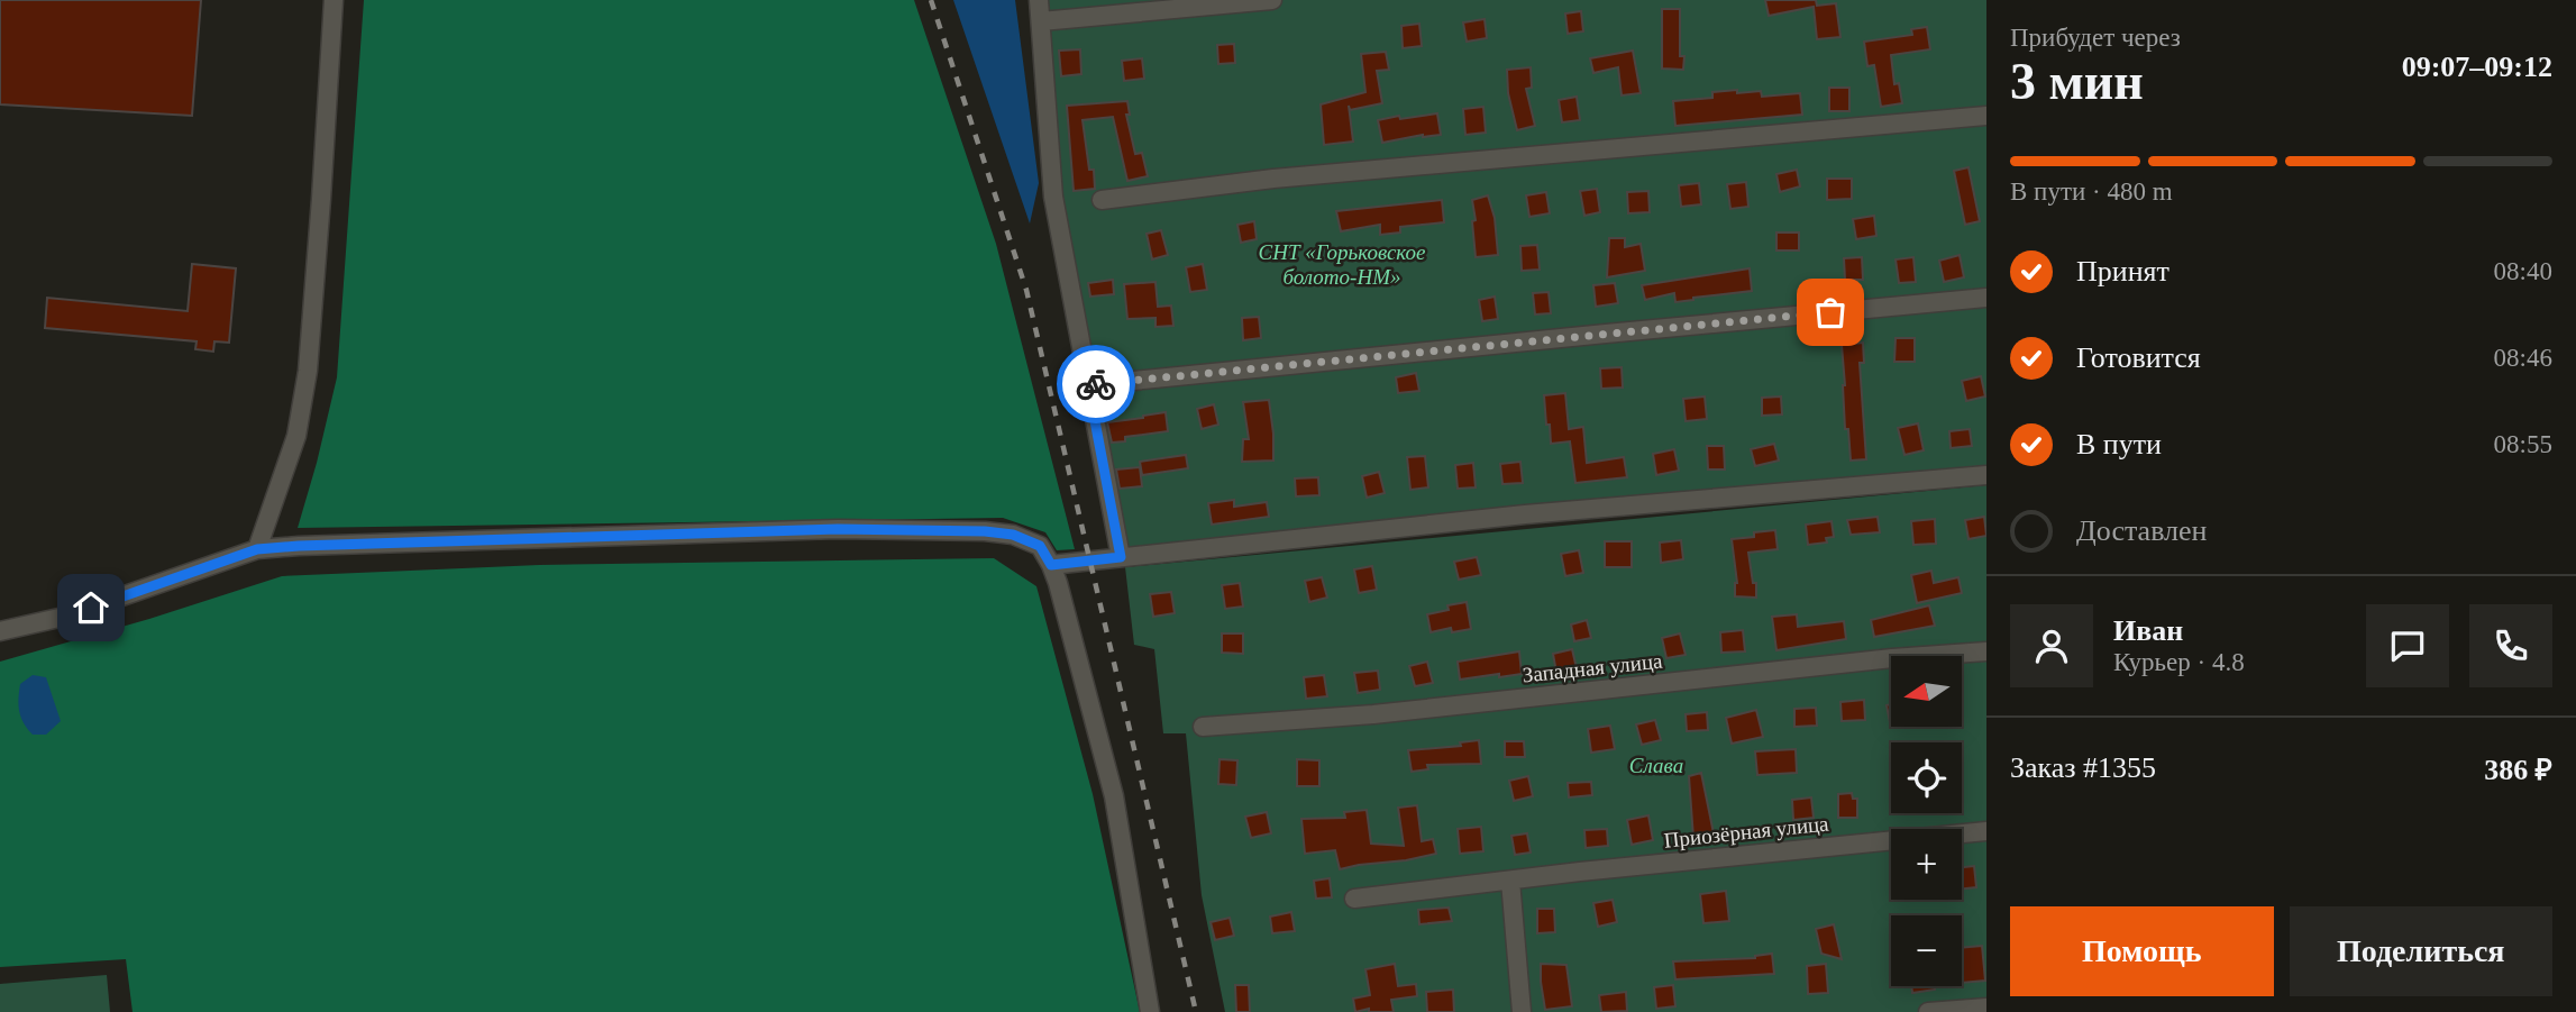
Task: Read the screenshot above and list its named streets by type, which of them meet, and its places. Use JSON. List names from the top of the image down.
{
  "streets": {
    "street": ["Западная улица", "Приозёрная улица"]
  },
  "parks": ["СНТ «Горьковское болото-НМ»", "Слава"],
  "north": "left",
  "page": {
    "heading": ["3 мин", "Прибудет через", "09:07–09:12"],
    "panel": [
      "Иван",
      "Курьер · 4.8",
      "Заказ #1355",
      "386 ₽"
    ],
    "bar": "В пути · 480 m",
    "list": [
      ["Принят", "08:40"],
      ["Готовится", "08:46"],
      ["В пути", "08:55"],
      "Доставлен"
    ],
    "map_buttons": ["+", "−"],
    "buttons": ["Помощь", "Поделиться"]
  }
}
